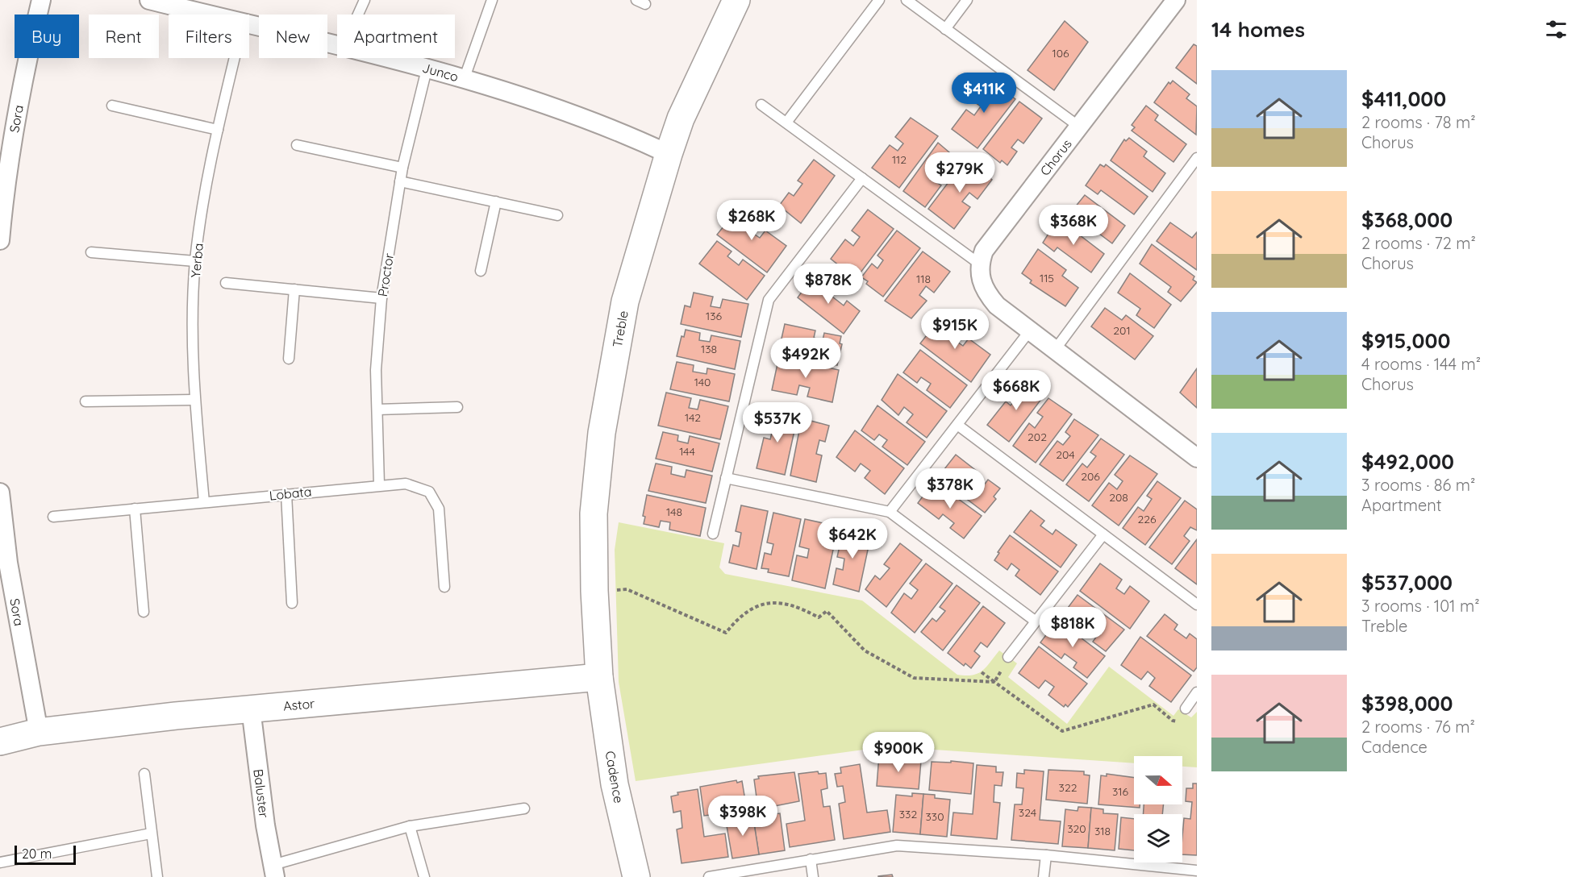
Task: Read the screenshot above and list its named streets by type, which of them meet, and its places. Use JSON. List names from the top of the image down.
{
  "streets": {
    "street": [
      "Junco",
      "Sora",
      "Chorus",
      "Treble",
      "Astor",
      "Cadence",
      "Baluster"
    ],
    "lane": ["Yerba", "Proctor", "Lobata"]
  },
  "crossings": [
    ["Junco", "Proctor"],
    ["Junco", "Treble"],
    ["Sora", "Astor"],
    ["Yerba", "Lobata"],
    ["Proctor", "Lobata"],
    ["Treble", "Astor"],
    ["Treble", "Cadence"],
    ["Astor", "Cadence"],
    ["Astor", "Baluster"]
  ],
  "house_numbers": [
    "106",
    "112",
    "115",
    "118",
    "136",
    "201",
    "138",
    "140",
    "142",
    "202",
    "144",
    "204",
    "206",
    "208",
    "148",
    "226",
    "322",
    "316",
    "324",
    "332",
    "330",
    "320",
    "318"
  ],
  "scale_bar": "20 m",
  "north": "right",
  "page": {
    "heading": "14 homes",
    "chip": [
      "Buy",
      "Rent",
      "Filters",
      "New",
      "Apartment"
    ],
    "list": [
      {
        "name": "$411,000",
        "note": "2 rooms · 78 m² · Chorus"
      },
      {
        "name": "$368,000",
        "note": "2 rooms · 72 m² · Chorus"
      },
      {
        "name": "$915,000",
        "note": "4 rooms · 144 m² · Chorus"
      },
      {
        "name": "$492,000",
        "note": "3 rooms · 86 m² · Apartment"
      },
      {
        "name": "$537,000",
        "note": "3 rooms · 101 m² · Treble"
      },
      {
        "name": "$398,000",
        "note": "2 rooms · 76 m² · Cadence"
      }
    ],
    "price": [
      "$411K",
      "$279K",
      "$268K",
      "$368K",
      "$878K",
      "$915K",
      "$492K",
      "$668K",
      "$537K",
      "$378K",
      "$642K",
      "$818K",
      "$900K",
      "$398K"
    ],
    "scale": "20 m"
  }
}
